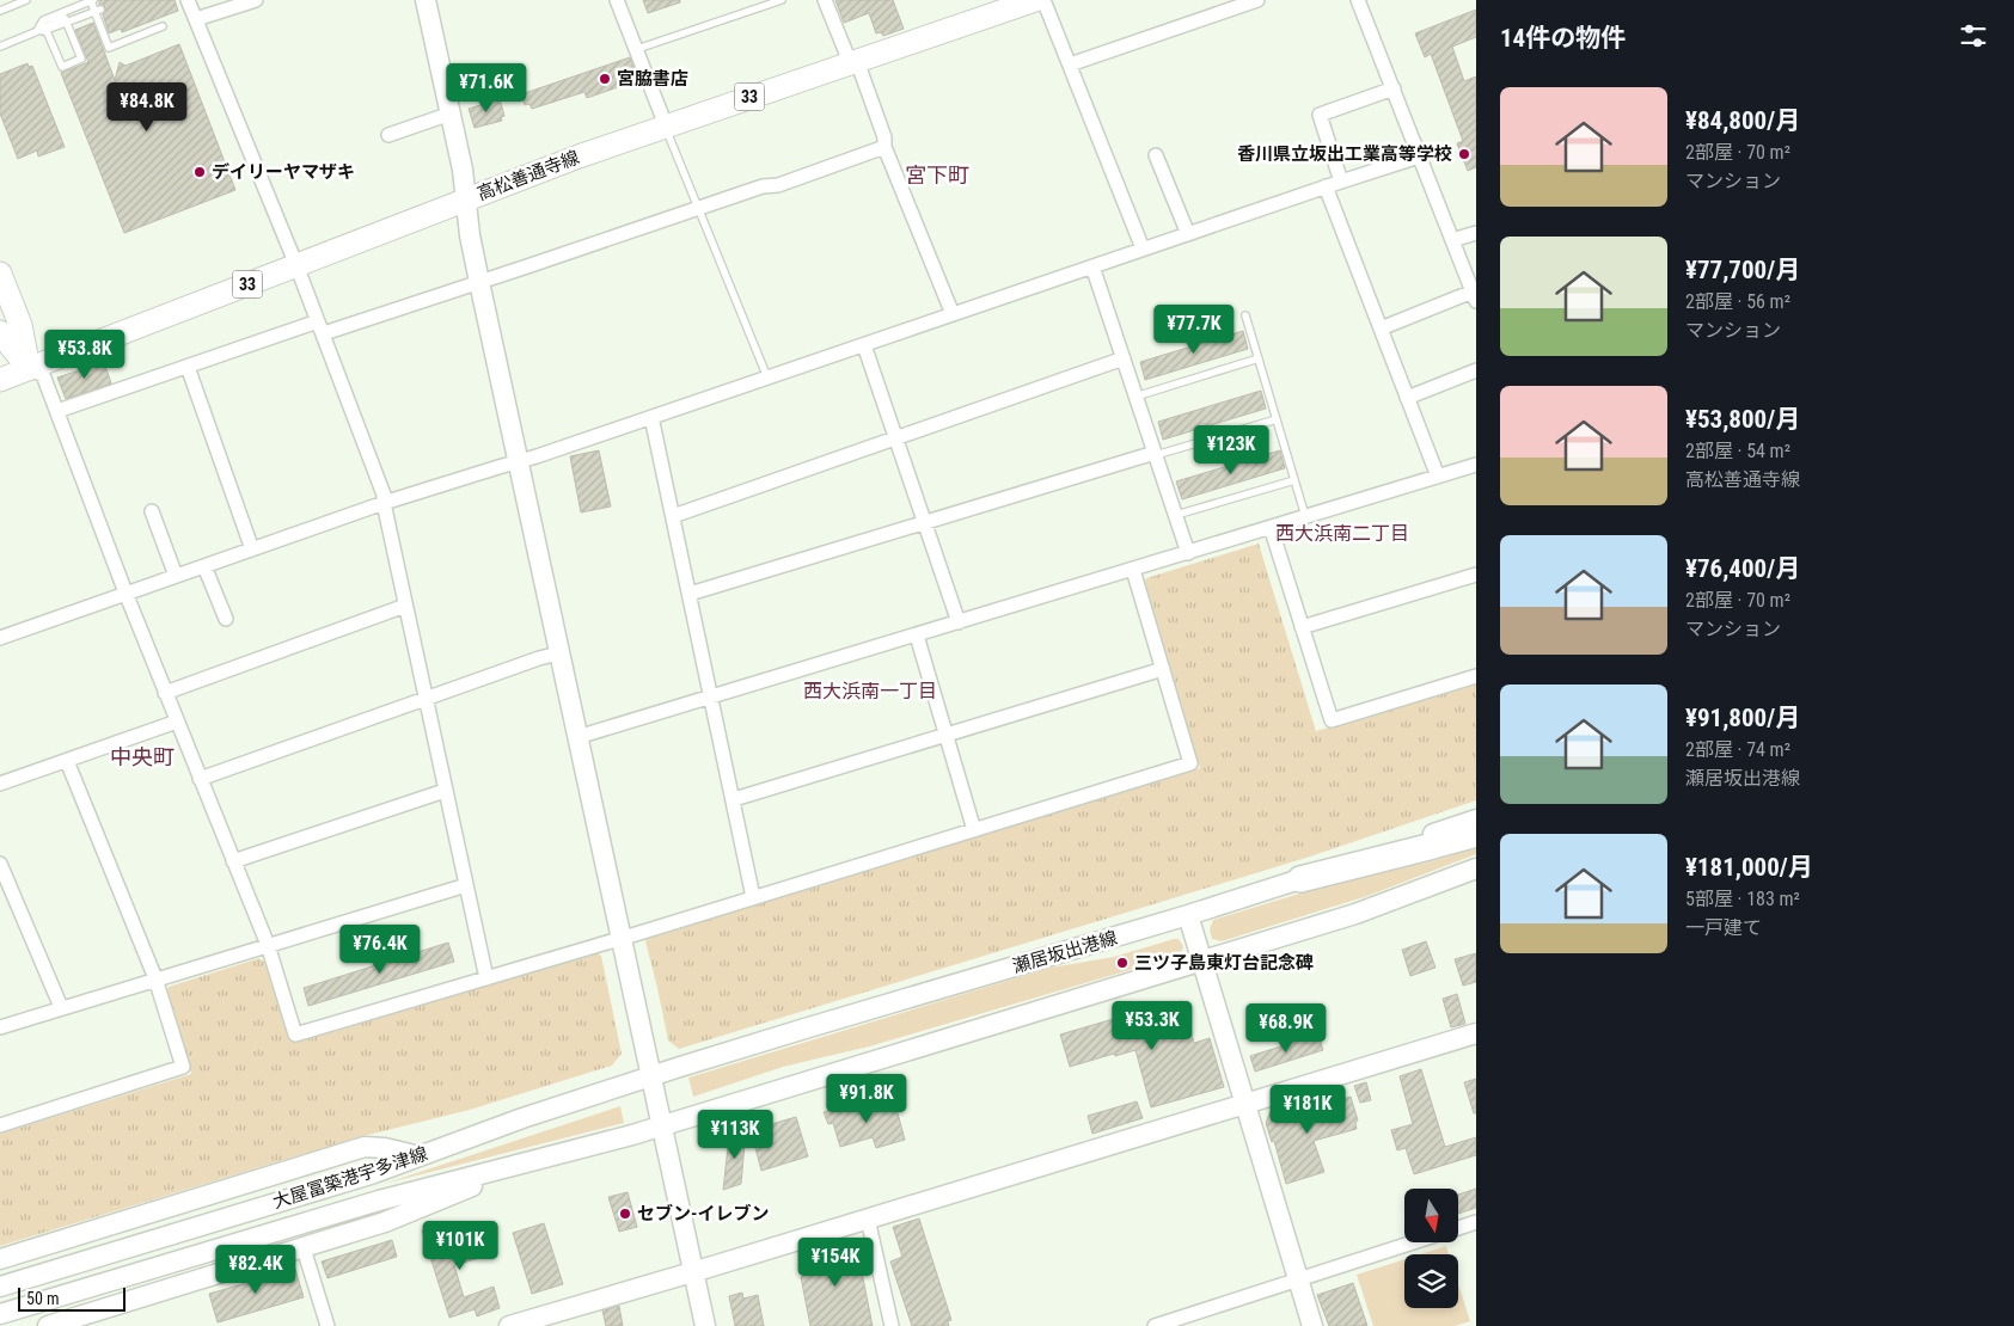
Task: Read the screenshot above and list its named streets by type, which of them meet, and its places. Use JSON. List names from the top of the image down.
{
  "streets": {
    "main road": [
      "33",
      "高松善通寺線",
      "瀬居坂出港線",
      "大屋冨築港宇多津線"
    ]
  },
  "crossings": [
    ["瀬居坂出港線", "大屋冨築港宇多津線"]
  ],
  "districts": [
    "宮下町",
    "西大浜南二丁目",
    "西大浜南一丁目",
    "中央町"
  ],
  "places": [
    "宮脇書店",
    "香川県立坂出工業高等学校",
    "デイリーヤマザキ",
    "三ツ子島東灯台記念碑",
    "セブン-イレブン"
  ],
  "scale_bar": "50 m",
  "north": "bottom",
  "page": {
    "heading": "14件の物件",
    "price": [
      "¥71.6K",
      "¥84.8K",
      "¥77.7K",
      "¥53.8K",
      "¥123K",
      "¥76.4K",
      "¥53.3K",
      "¥68.9K",
      "¥91.8K",
      "¥181K",
      "¥113K",
      "¥101K",
      "¥154K",
      "¥82.4K"
    ],
    "list": [
      {
        "name": "¥84,800/月",
        "note": "2部屋 · 70 m² · マンション"
      },
      {
        "name": "¥77,700/月",
        "note": "2部屋 · 56 m² · マンション"
      },
      {
        "name": "¥53,800/月",
        "note": "2部屋 · 54 m² · 高松善通寺線"
      },
      {
        "name": "¥76,400/月",
        "note": "2部屋 · 70 m² · マンション"
      },
      {
        "name": "¥91,800/月",
        "note": "2部屋 · 74 m² · 瀬居坂出港線"
      },
      {
        "name": "¥181,000/月",
        "note": "5部屋 · 183 m² · 一戸建て"
      }
    ],
    "scale": "50 m"
  }
}
